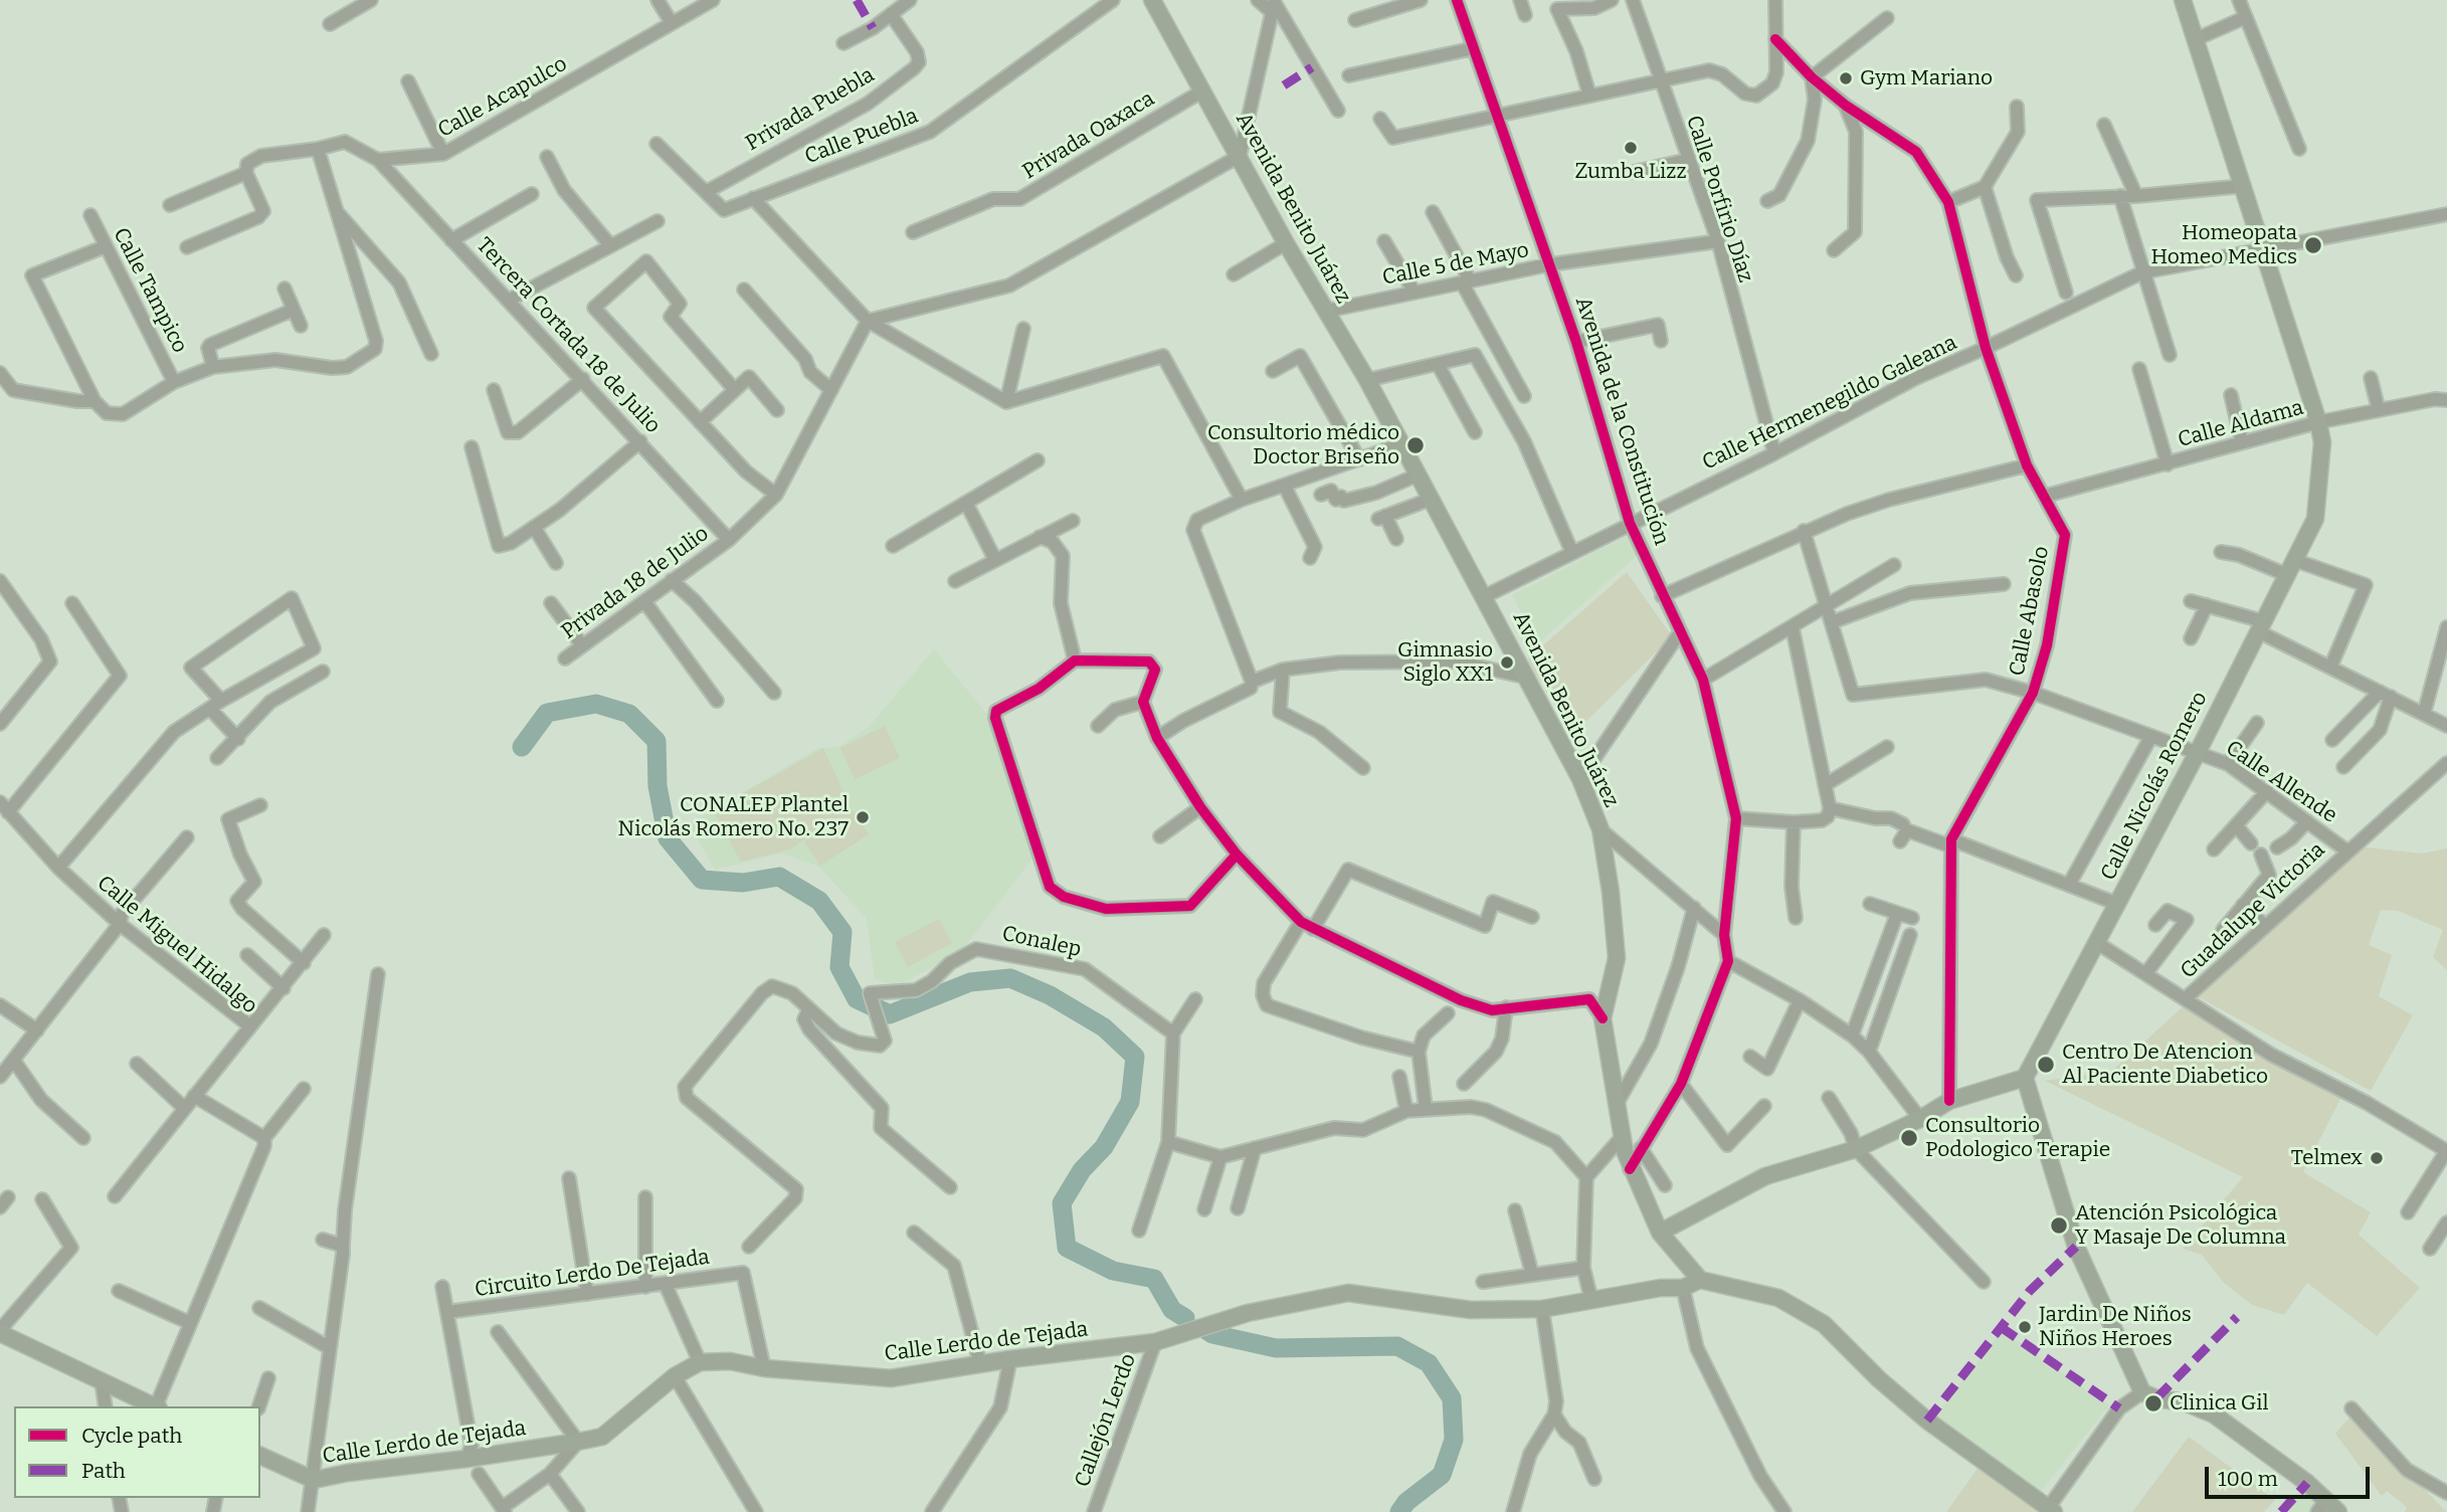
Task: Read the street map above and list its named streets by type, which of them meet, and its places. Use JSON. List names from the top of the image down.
{
  "streets": {
    "main road": ["Avenida Benito Juárez", "Calle Nicolás Romero", "Calle Lerdo de Tejada"],
    "street": [
      "Calle Acapulco",
      "Privada Puebla",
      "Privada Oaxaca",
      "Calle Puebla",
      "Calle Porfirio Díaz",
      "Calle 5 de Mayo",
      "Calle Tampico",
      "Tercera Cortada 18 de Julio",
      "Calle Hermenegildo Galeana",
      "Avenida de la Constitución",
      "Calle Aldama",
      "Privada 18 de Julio",
      "Calle Abasolo",
      "Calle Allende",
      "Guadalupe Victoria",
      "Conalep",
      "Calle Miguel Hidalgo",
      "Circuito Lerdo De Tejada",
      "Callejón Lerdo"
    ]
  },
  "crossings": [
    ["Calle Acapulco", "Tercera Cortada 18 de Julio"],
    ["Privada Puebla", "Calle Puebla"],
    ["Privada Oaxaca", "Avenida Benito Juárez"],
    ["Calle Porfirio Díaz", "Calle 5 de Mayo"],
    ["Calle Porfirio Díaz", "Calle Hermenegildo Galeana"],
    ["Avenida Benito Juárez", "Calle 5 de Mayo"],
    ["Avenida Benito Juárez", "Calle Hermenegildo Galeana"],
    ["Avenida Benito Juárez", "Avenida de la Constitución"],
    ["Avenida Benito Juárez", "Calle Lerdo de Tejada"],
    ["Calle 5 de Mayo", "Avenida de la Constitución"],
    ["Tercera Cortada 18 de Julio", "Privada 18 de Julio"],
    ["Calle Hermenegildo Galeana", "Avenida de la Constitución"],
    ["Calle Hermenegildo Galeana", "Calle Abasolo"],
    ["Calle Hermenegildo Galeana", "Calle Nicolás Romero"],
    ["Calle Aldama", "Calle Abasolo"],
    ["Calle Aldama", "Calle Nicolás Romero"],
    ["Calle Abasolo", "Calle Allende"],
    ["Calle Allende", "Calle Nicolás Romero"],
    ["Calle Allende", "Guadalupe Victoria"],
    ["Circuito Lerdo De Tejada", "Calle Lerdo de Tejada"],
    ["Calle Lerdo de Tejada", "Callejón Lerdo"]
  ],
  "places": [
    "Gym Mariano",
    "Zumba Lizz",
    "Homeopata Homeo Medics",
    "Consultorio médico Doctor Briseño",
    "Gimnasio Siglo XX1",
    "CONALEP Plantel Nicolás Romero No. 237",
    "Centro De Atencion Al Paciente Diabetico",
    "Consultorio Podologico Terapie",
    "Telmex",
    "Atención Psicológica Y Masaje De Columna",
    "Jardin De Niños Niños Heroes",
    "Clinica Gil"
  ],
  "legend": ["Cycle path", "Path"],
  "scale_bar": "100 m"
}
